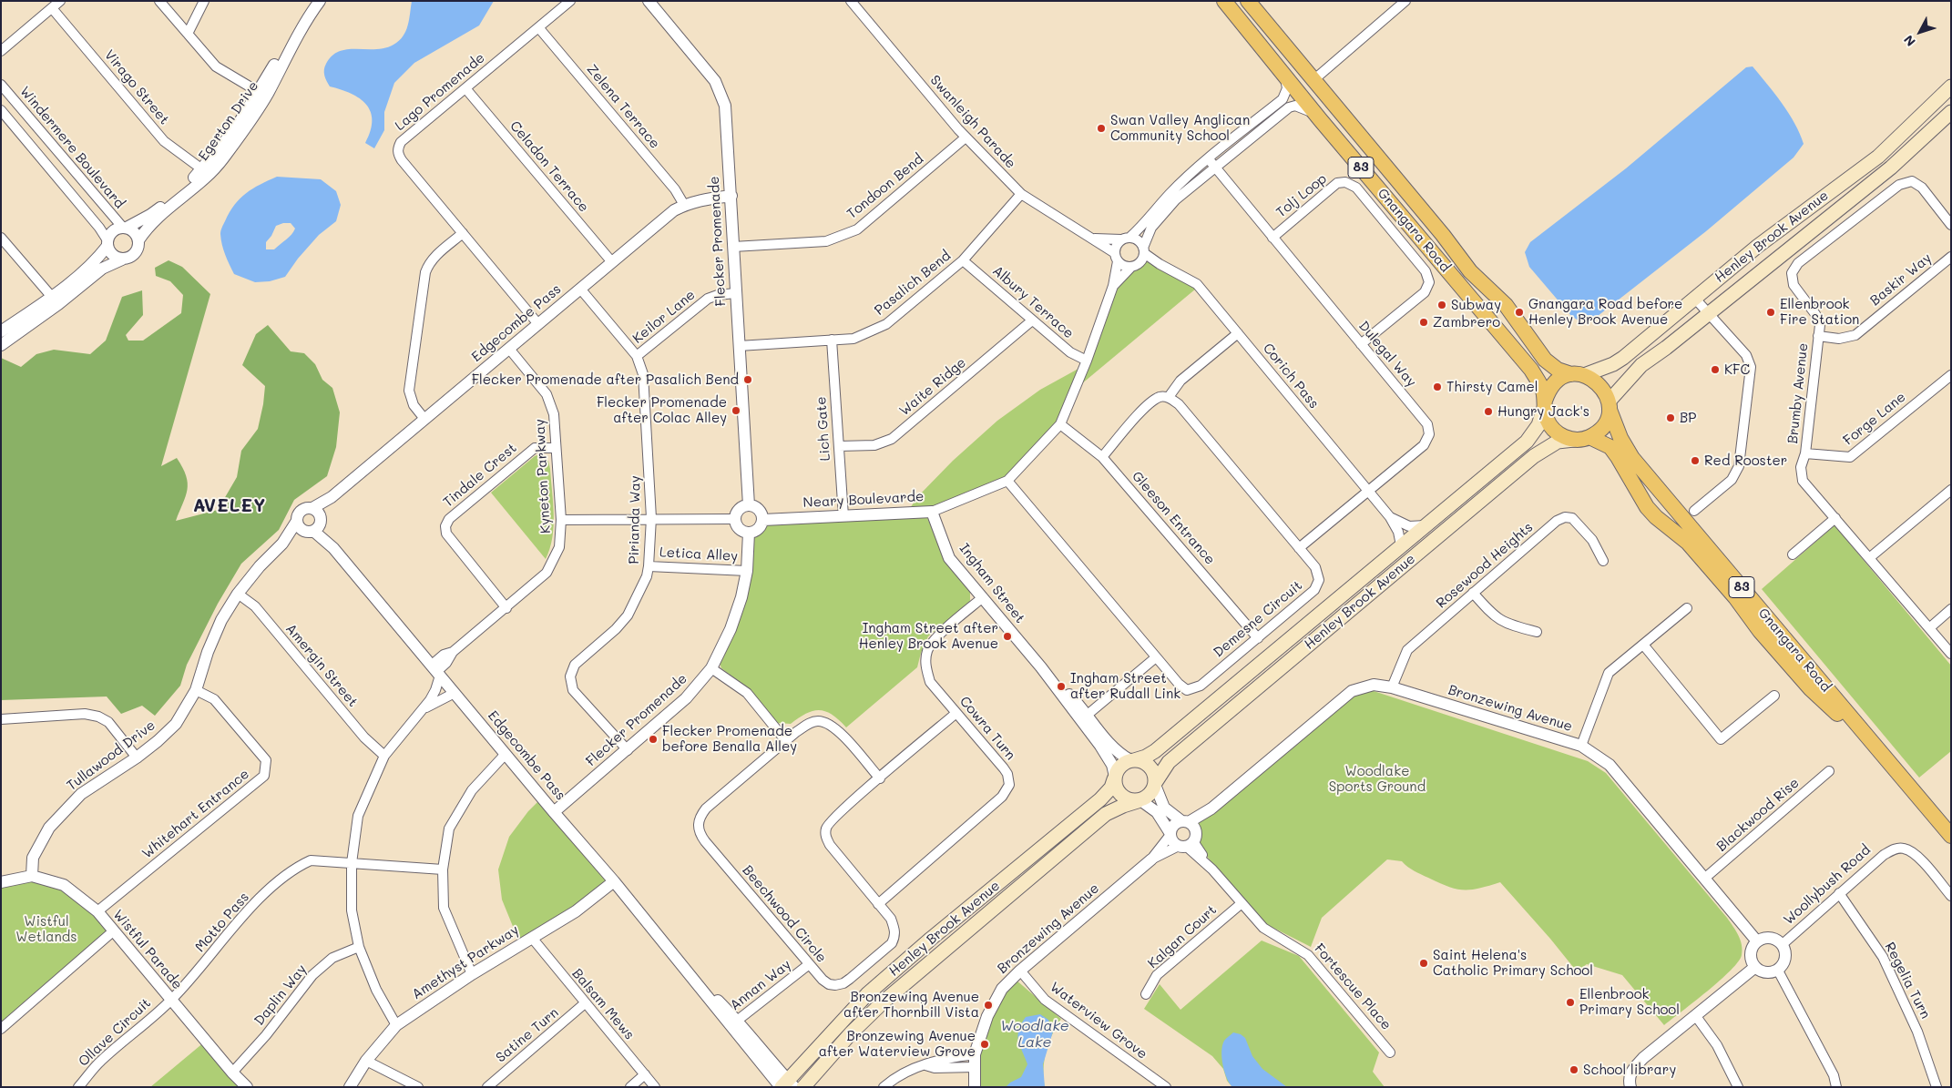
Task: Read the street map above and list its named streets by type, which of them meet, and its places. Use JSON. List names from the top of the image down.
{
  "streets": {
    "main road": ["83", "Gnangara Road", "Henley Brook Avenue"],
    "street": [
      "Virago Street",
      "Lago Promenade",
      "Zelena Terrace",
      "Egerton Drive",
      "Swanleigh Parade",
      "Windermere Boulevard",
      "Celadon Terrace",
      "Tondoon Bend",
      "Tolj Loop",
      "Flecker Promenade",
      "Baskir Way",
      "Pasalich Bend",
      "Albury Terrace",
      "Keilor Lane",
      "Edgecombe Pass",
      "Dulegal Way",
      "Corich Pass",
      "Waite Ridge",
      "Brumby Avenue",
      "Forge Lane",
      "Lich Gate",
      "Tindale Crest",
      "Kyneton Parkway",
      "Neary Boulevarde",
      "Gleeson Entrance",
      "Pirianda Way",
      "Letica Alley",
      "Rosewood Heights",
      "Ingham Street",
      "Demesne Circuit",
      "Amergin Street",
      "Bronzewing Avenue",
      "Cowra Turn",
      "Tullawood Drive",
      "Whitehart Entrance",
      "Blackwood Rise",
      "Woollybush Road",
      "Beechwood Circle",
      "Motto Pass",
      "Kalgan Court",
      "Wistful Parade",
      "Amethyst Parkway",
      "Regelia Turn",
      "Annan Way",
      "Fortescue Place",
      "Daplin Way",
      "Balsam Mews",
      "Waterview Grove",
      "Ollave Circuit",
      "Satine Turn"
    ]
  },
  "crossings": [
    ["Virago Street", "Egerton Drive"],
    ["Lago Promenade", "Zelena Terrace"],
    ["Lago Promenade", "Celadon Terrace"],
    ["Lago Promenade", "Edgecombe Pass"],
    ["Zelena Terrace", "Edgecombe Pass"],
    ["Egerton Drive", "Windermere Boulevard"],
    ["Swanleigh Parade", "Tondoon Bend"],
    ["Swanleigh Parade", "Pasalich Bend"],
    ["Swanleigh Parade", "Corich Pass"],
    ["Swanleigh Parade", "Neary Boulevarde"],
    ["Celadon Terrace", "Edgecombe Pass"],
    ["83", "Gnangara Road"],
    ["83", "Henley Brook Avenue"],
    ["Tondoon Bend", "Flecker Promenade"],
    ["Tolj Loop", "Dulegal Way"],
    ["Gnangara Road", "Henley Brook Avenue"],
    ["Henley Brook Avenue", "Edgecombe Pass"],
    ["Henley Brook Avenue", "Corich Pass"],
    ["Henley Brook Avenue", "Ingham Street"],
    ["Flecker Promenade", "Pasalich Bend"],
    ["Flecker Promenade", "Keilor Lane"],
    ["Flecker Promenade", "Edgecombe Pass"],
    ["Flecker Promenade", "Neary Boulevarde"],
    ["Flecker Promenade", "Pirianda Way"],
    ["Flecker Promenade", "Letica Alley"],
    ["Baskir Way", "Brumby Avenue"],
    ["Pasalich Bend", "Albury Terrace"],
    ["Pasalich Bend", "Lich Gate"],
    ["Albury Terrace", "Waite Ridge"],
    ["Albury Terrace", "Neary Boulevarde"],
    ["Keilor Lane", "Pirianda Way"],
    ["Edgecombe Pass", "Kyneton Parkway"],
    ["Edgecombe Pass", "Pirianda Way"],
    ["Edgecombe Pass", "Tullawood Drive"],
    ["Edgecombe Pass", "Amethyst Parkway"],
    ["Edgecombe Pass", "Annan Way"],
    ["Dulegal Way", "Corich Pass"],
    ["Dulegal Way", "Demesne Circuit"],
    ["Corich Pass", "Neary Boulevarde"],
    ["Waite Ridge", "Lich Gate"],
    ["Brumby Avenue", "Forge Lane"],
    ["Lich Gate", "Neary Boulevarde"],
    ["Tindale Crest", "Kyneton Parkway"],
    ["Neary Boulevarde", "Gleeson Entrance"],
    ["Neary Boulevarde", "Ingham Street"],
    ["Neary Boulevarde", "Demesne Circuit"],
    ["Gleeson Entrance", "Demesne Circuit"],
    ["Pirianda Way", "Letica Alley"],
    ["Rosewood Heights", "Bronzewing Avenue"],
    ["Ingham Street", "Cowra Turn"],
    ["Amergin Street", "Tullawood Drive"],
    ["Bronzewing Avenue", "Blackwood Rise"],
    ["Bronzewing Avenue", "Woollybush Road"],
    ["Bronzewing Avenue", "Fortescue Place"],
    ["Bronzewing Avenue", "Waterview Grove"],
    ["Cowra Turn", "Beechwood Circle"],
    ["Tullawood Drive", "Whitehart Entrance"],
    ["Tullawood Drive", "Wistful Parade"],
    ["Whitehart Entrance", "Wistful Parade"],
    ["Woollybush Road", "Regelia Turn"],
    ["Beechwood Circle", "Annan Way"],
    ["Motto Pass", "Wistful Parade"],
    ["Motto Pass", "Ollave Circuit"],
    ["Kalgan Court", "Fortescue Place"],
    ["Wistful Parade", "Daplin Way"],
    ["Wistful Parade", "Ollave Circuit"],
    ["Amethyst Parkway", "Balsam Mews"],
    ["Balsam Mews", "Satine Turn"]
  ],
  "districts": ["AVELEY"],
  "water": ["Woodlake Lake"],
  "parks": ["Woodlake Sports Ground", "Wistful Wetlands"],
  "places": [
    "Swan Valley Anglican Community School",
    "Subway",
    "Gnangara Road before Henley Brook Avenue",
    "Ellenbrook Fire Station",
    "Zambrero",
    "KFC",
    "Flecker Promenade after Pasalich Bend",
    "Thirsty Camel",
    "Flecker Promenade after Colac Alley",
    "Hungry Jack's",
    "BP",
    "Red Rooster",
    "Ingham Street after Henley Brook Avenue",
    "Ingham Street after Rudall Link",
    "Flecker Promenade before Benalla Alley",
    "Saint Helena's Catholic Primary School",
    "Ellenbrook Primary School",
    "Bronzewing Avenue after Thornbill Vista",
    "Bronzewing Avenue after Waterview Grove",
    "School library"
  ],
  "north": "bottom left"
}
